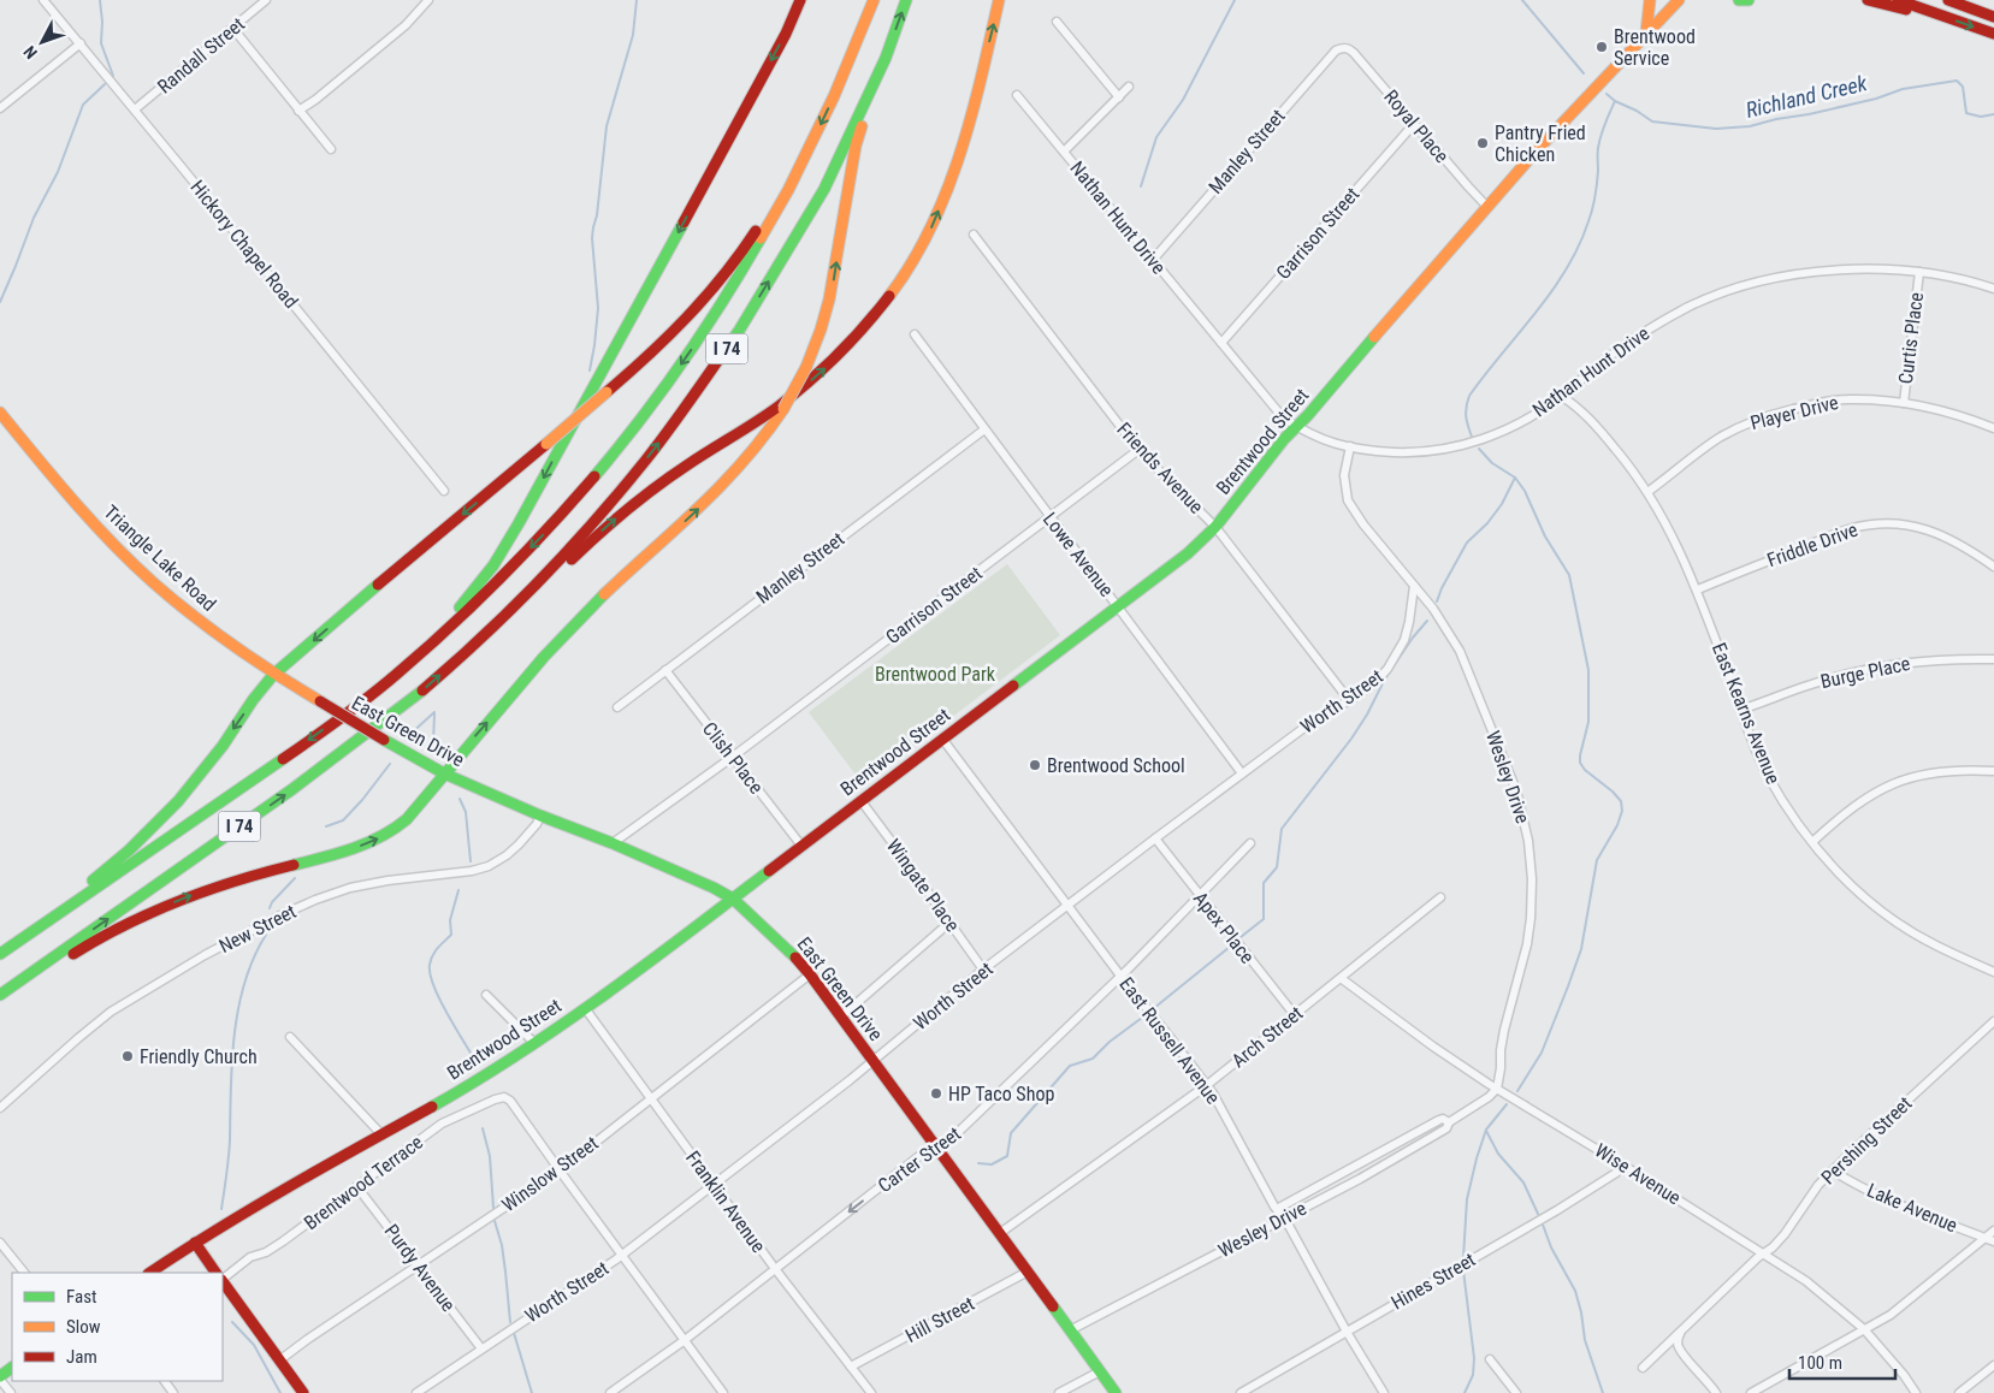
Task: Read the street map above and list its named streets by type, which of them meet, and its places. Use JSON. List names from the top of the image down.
{
  "streets": {
    "main road": [
      "I 74",
      "Brentwood Street",
      "Triangle Lake Road",
      "East Green Drive"
    ],
    "street": [
      "Randall Street",
      "Royal Place",
      "Manley Street",
      "Nathan Hunt Drive",
      "Garrison Street",
      "Hickory Chapel Road",
      "Curtis Place",
      "Player Drive",
      "Friends Avenue",
      "Friddle Drive",
      "Lowe Avenue",
      "Burge Place",
      "Worth Street",
      "East Kearns Avenue",
      "Clish Place",
      "Wesley Drive",
      "Wingate Place",
      "Apex Place",
      "New Street",
      "Arch Street",
      "East Russell Avenue",
      "Pershing Street",
      "Carter Street",
      "Winslow Street",
      "Wise Avenue",
      "Brentwood Terrace",
      "Franklin Avenue",
      "Lake Avenue",
      "Purdy Avenue",
      "Hines Street",
      "Hill Street"
    ]
  },
  "crossings": [
    ["Randall Street", "Hickory Chapel Road"],
    ["Royal Place", "Manley Street"],
    ["Royal Place", "Garrison Street"],
    ["Royal Place", "Brentwood Street"],
    ["Manley Street", "Nathan Hunt Drive"],
    ["Manley Street", "Lowe Avenue"],
    ["Manley Street", "Clish Place"],
    ["Nathan Hunt Drive", "Garrison Street"],
    ["Nathan Hunt Drive", "Curtis Place"],
    ["Nathan Hunt Drive", "Brentwood Street"],
    ["Nathan Hunt Drive", "East Kearns Avenue"],
    ["Nathan Hunt Drive", "Wesley Drive"],
    ["Garrison Street", "Friends Avenue"],
    ["Garrison Street", "Lowe Avenue"],
    ["Garrison Street", "East Green Drive"],
    ["Garrison Street", "Clish Place"],
    ["Curtis Place", "Player Drive"],
    ["Player Drive", "East Kearns Avenue"],
    ["Brentwood Street", "Friends Avenue"],
    ["Brentwood Street", "Lowe Avenue"],
    ["Brentwood Street", "East Green Drive"],
    ["Brentwood Street", "Clish Place"],
    ["Brentwood Street", "Wingate Place"],
    ["Brentwood Street", "East Russell Avenue"],
    ["Brentwood Street", "Franklin Avenue"],
    ["Friends Avenue", "Worth Street"],
    ["Friddle Drive", "East Kearns Avenue"],
    ["Lowe Avenue", "Worth Street"],
    ["Triangle Lake Road", "East Green Drive"],
    ["Burge Place", "East Kearns Avenue"],
    ["Worth Street", "East Green Drive"],
    ["Worth Street", "Wesley Drive"],
    ["Worth Street", "Wingate Place"],
    ["Worth Street", "Apex Place"],
    ["Worth Street", "East Russell Avenue"],
    ["Worth Street", "Franklin Avenue"],
    ["Worth Street", "Purdy Avenue"],
    ["East Green Drive", "Wesley Drive"],
    ["East Green Drive", "New Street"],
    ["East Green Drive", "Arch Street"],
    ["East Green Drive", "Carter Street"],
    ["East Green Drive", "Winslow Street"],
    ["East Green Drive", "Hill Street"],
    ["Wesley Drive", "East Russell Avenue"],
    ["Wesley Drive", "Wise Avenue"],
    ["Apex Place", "Arch Street"],
    ["Apex Place", "Carter Street"],
    ["Arch Street", "East Russell Avenue"],
    ["Arch Street", "Wise Avenue"],
    ["East Russell Avenue", "Carter Street"],
    ["East Russell Avenue", "Hines Street"],
    ["Pershing Street", "Wise Avenue"],
    ["Pershing Street", "Lake Avenue"],
    ["Carter Street", "Franklin Avenue"],
    ["Winslow Street", "Brentwood Terrace"],
    ["Winslow Street", "Franklin Avenue"],
    ["Winslow Street", "Purdy Avenue"],
    ["Wise Avenue", "Hines Street"],
    ["Brentwood Terrace", "Purdy Avenue"],
    ["Franklin Avenue", "Hill Street"]
  ],
  "water": ["Richland Creek"],
  "parks": ["Brentwood Park"],
  "places": [
    "Brentwood Service",
    "Pantry Fried Chicken",
    "Brentwood School",
    "Friendly Church",
    "HP Taco Shop"
  ],
  "legend": ["Fast", "Slow", "Jam"],
  "scale_bar": "100 m",
  "north": "bottom left"
}
